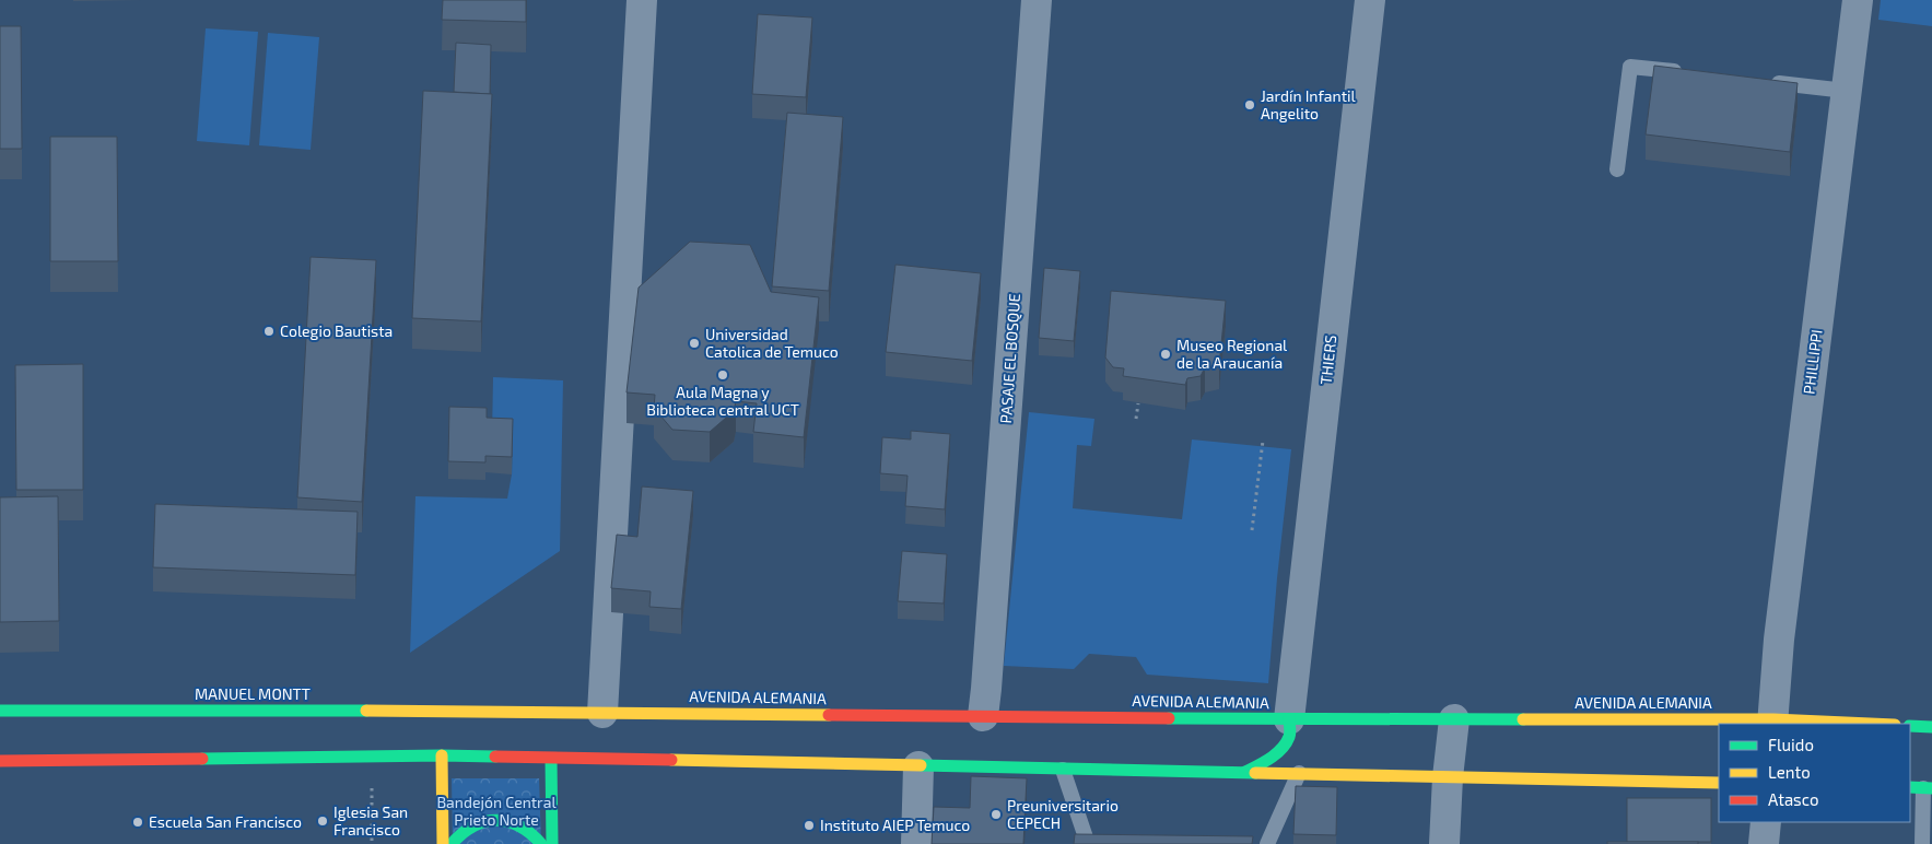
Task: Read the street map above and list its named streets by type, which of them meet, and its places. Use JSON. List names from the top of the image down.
{
  "streets": {
    "main road": ["MANUEL MONTT", "AVENIDA ALEMANIA"],
    "street": ["PASAJE EL BOSQUE", "THIERS", "PHILLIPPI"]
  },
  "crossings": [
    ["PASAJE EL BOSQUE", "AVENIDA ALEMANIA"],
    ["THIERS", "AVENIDA ALEMANIA"],
    ["PHILLIPPI", "AVENIDA ALEMANIA"],
    ["MANUEL MONTT", "AVENIDA ALEMANIA"]
  ],
  "parks": ["Bandejón Central Prieto Norte"],
  "places": [
    "Jardín Infantil Angelito",
    "Colegio Bautista",
    "Universidad Catolica de Temuco",
    "Museo Regional de la Araucanía",
    "Aula Magna y Biblioteca central UCT",
    "Preuniversitario CEPECH",
    "Iglesia San Francisco",
    "Escuela San Francisco",
    "Instituto AIEP Temuco"
  ],
  "legend": ["Fluido", "Lento", "Atasco"]
}
